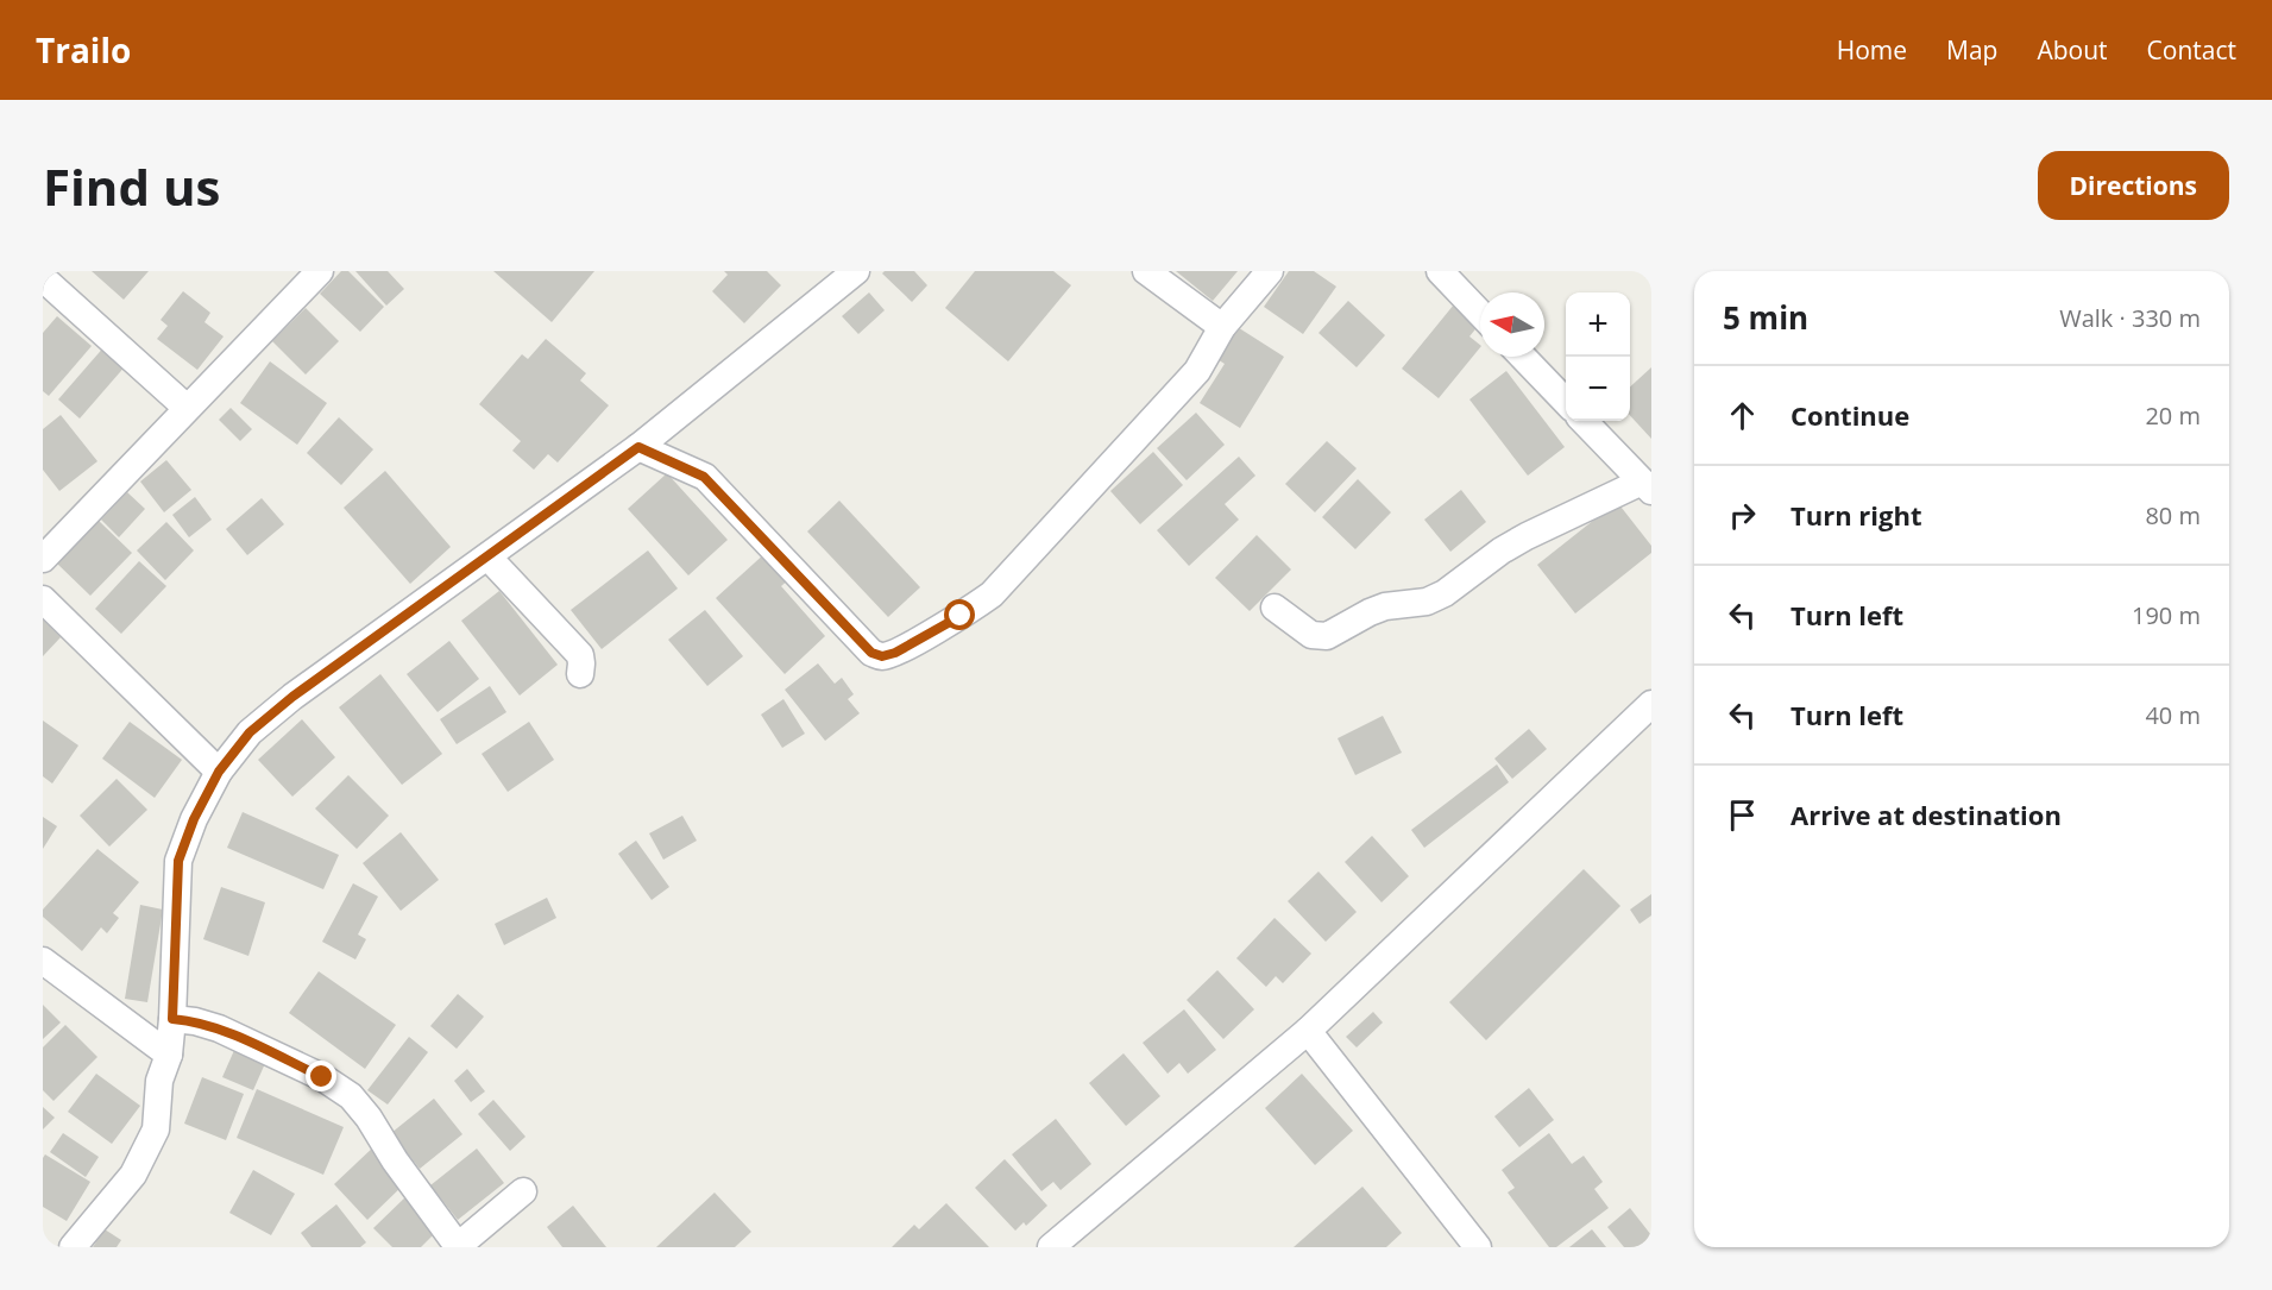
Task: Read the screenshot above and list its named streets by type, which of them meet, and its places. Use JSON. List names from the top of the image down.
{
  "north": "left",
  "page": {
    "header": "Trailo",
    "nav": [
      "Home",
      "Map",
      "About",
      "Contact"
    ],
    "buttons": "Directions",
    "title": "Find us",
    "heading": ["5 min", "Walk · 330 m"],
    "map_buttons": ["+", "−"],
    "list": [
      ["Continue", "20 m"],
      ["Turn right", "80 m"],
      ["Turn left", "190 m"],
      ["Turn left", "40 m"],
      "Arrive at destination"
    ]
  }
}
